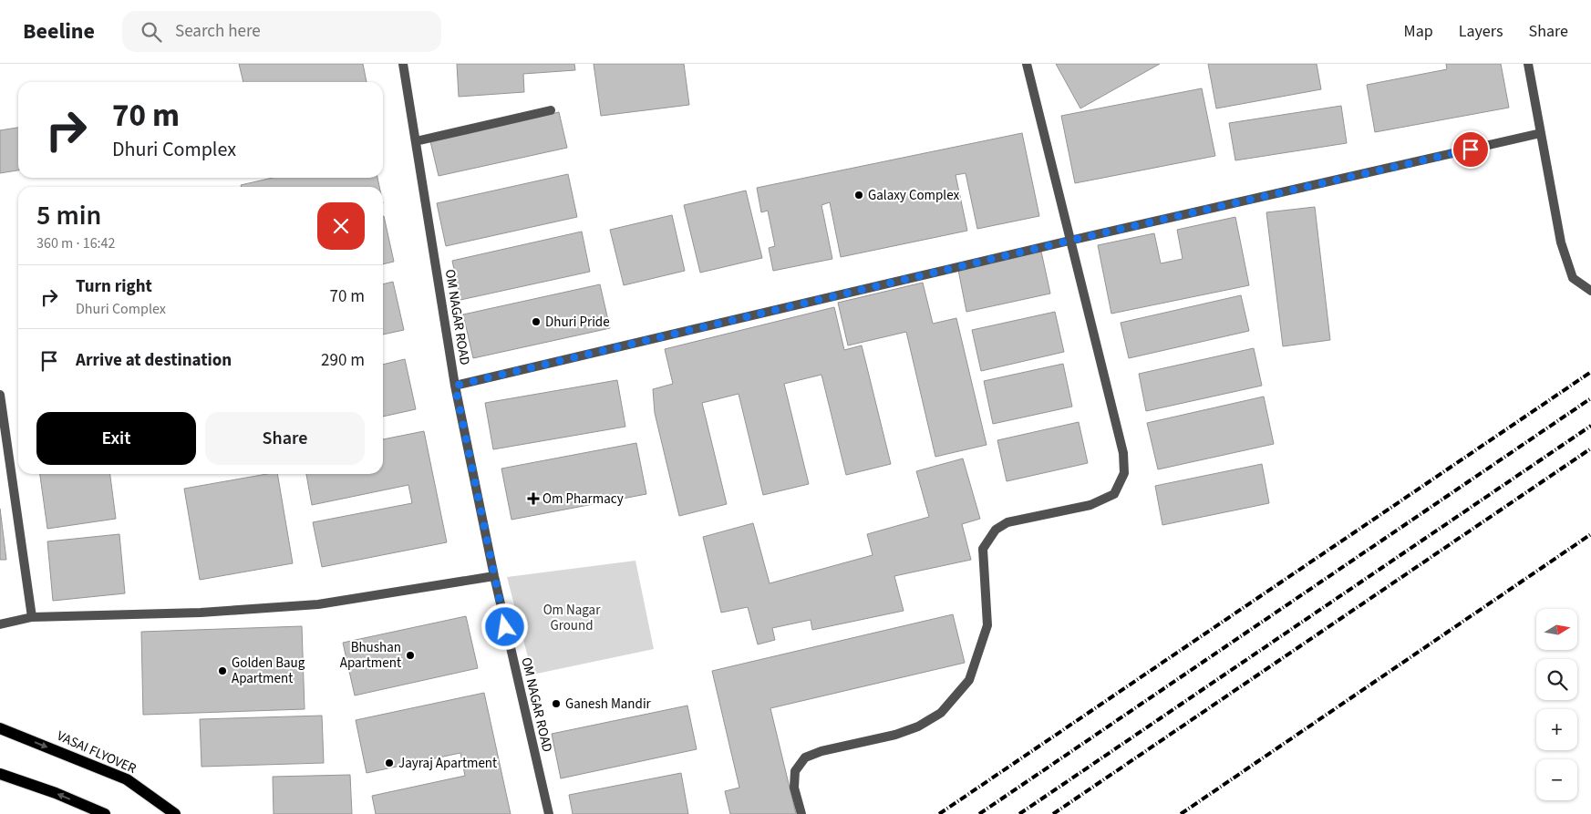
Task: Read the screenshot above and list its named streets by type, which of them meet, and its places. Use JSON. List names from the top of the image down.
{
  "streets": {
    "main road": ["VASAI FLYOVER"],
    "street": ["OM NAGAR ROAD"]
  },
  "parks": ["Om Nagar Ground"],
  "places": {
    "other": [
      "Galaxy Complex",
      "Dhuri Pride",
      "Bhushan Apartment",
      "Golden Baug Apartment",
      "Ganesh Mandir",
      "Jayraj Apartment"
    ],
    "health": ["Om Pharmacy"]
  },
  "north": "right",
  "page": {
    "header": "Beeline",
    "search": "Search here",
    "nav": ["Map", "Layers", "Share"],
    "turn": ["70 m", "Dhuri Complex"],
    "heading": ["5 min", "360 m · 16:42"],
    "list": [
      {
        "name": "Turn right",
        "note": "Dhuri Complex",
        "value": "70 m"
      },
      {
        "name": "Arrive at destination",
        "value": "290 m"
      }
    ],
    "buttons": ["Exit", "Share"],
    "map_buttons": ["+", "−"]
  }
}
